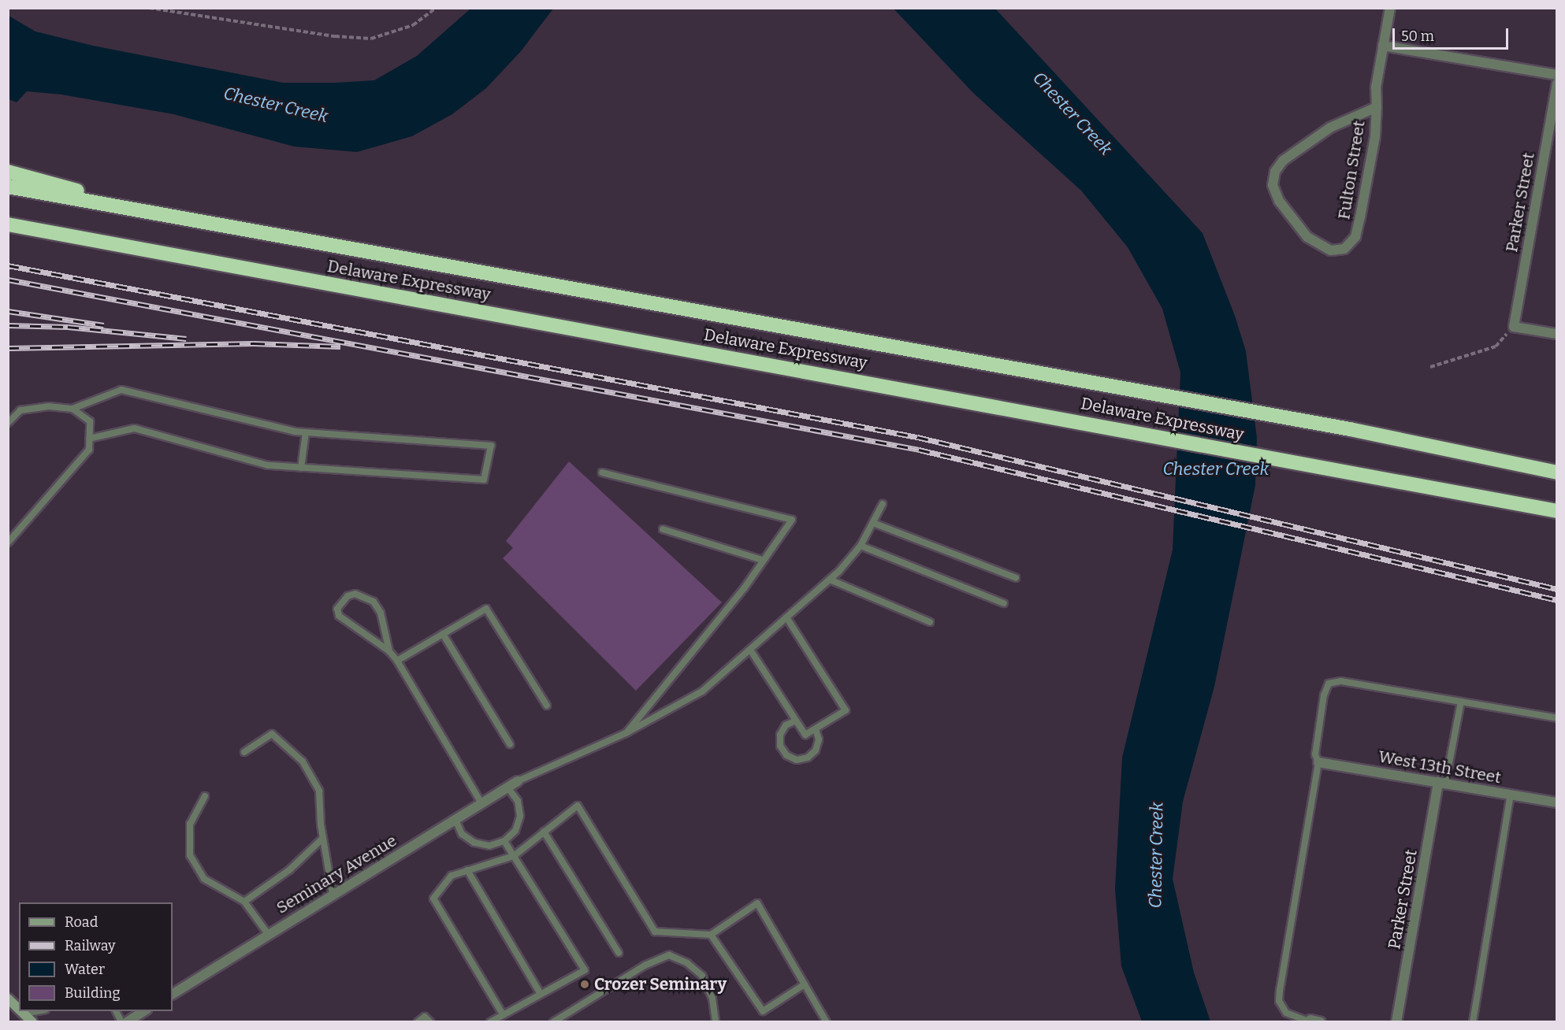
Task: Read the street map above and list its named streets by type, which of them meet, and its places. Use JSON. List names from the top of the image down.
{
  "streets": {
    "highway": ["Delaware Expressway"],
    "street": [
      "Fulton Street",
      "Parker Street",
      "West 13th Street",
      "Seminary Avenue"
    ]
  },
  "crossings": [
    ["Parker Street", "West 13th Street"]
  ],
  "water": ["Chester Creek"],
  "places": ["Crozer Seminary"],
  "legend": [
    "Road",
    "Railway",
    "Water",
    "Building"
  ],
  "scale_bar": "50 m"
}
